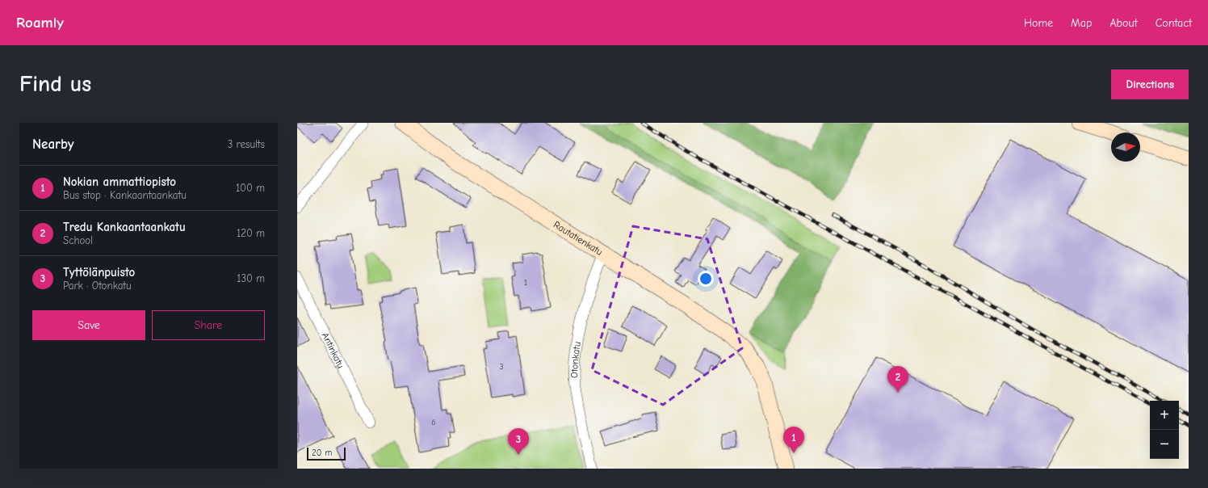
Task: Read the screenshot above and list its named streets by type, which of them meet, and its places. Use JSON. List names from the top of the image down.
{
  "streets": {
    "street": ["Rautatienkatu", "Antinkatu", "Otonkatu"]
  },
  "crossings": [
    ["Rautatienkatu", "Otonkatu"]
  ],
  "house_numbers": ["1", "3", "6"],
  "scale_bar": "20 m",
  "north": "right",
  "page": {
    "header": "Roamly",
    "nav": [
      "Home",
      "Map",
      "About",
      "Contact"
    ],
    "buttons": [
      "Directions",
      ["Save", "Share"]
    ],
    "title": "Find us",
    "heading": ["Nearby", "3 results"],
    "list": [
      {
        "mark": "1",
        "name": "Nokian ammattiopisto",
        "note": "Bus stop · Kankaantaankatu",
        "value": "100 m"
      },
      {
        "mark": "2",
        "name": "Tredu Kankaantaankatu",
        "note": "School",
        "value": "120 m"
      },
      {
        "mark": "3",
        "name": "Tyttölänpuisto",
        "note": "Park · Otonkatu",
        "value": "130 m"
      }
    ],
    "pins": ["2", "1", "3"],
    "map_buttons": ["+", "−"],
    "scale": "20 m"
  }
}
